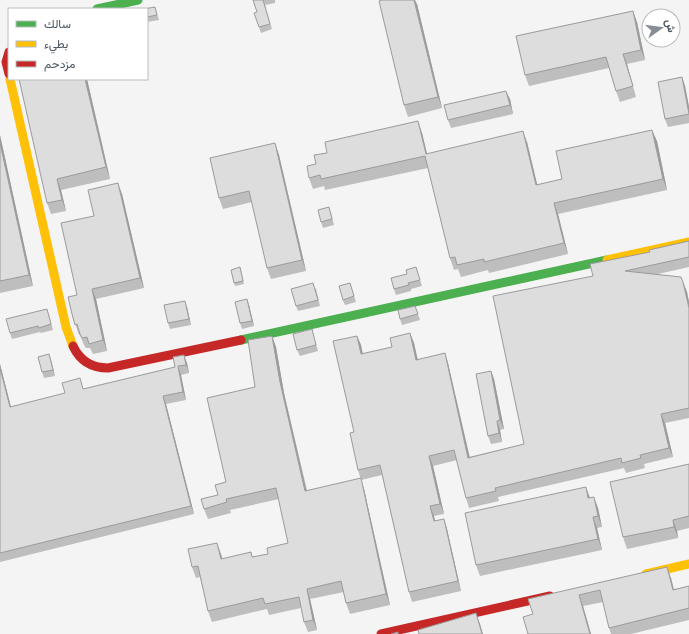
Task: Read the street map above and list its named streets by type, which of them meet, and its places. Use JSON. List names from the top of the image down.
{
  "legend": ["سالك", "بطيء", "مزدحم"],
  "north": "right"
}
